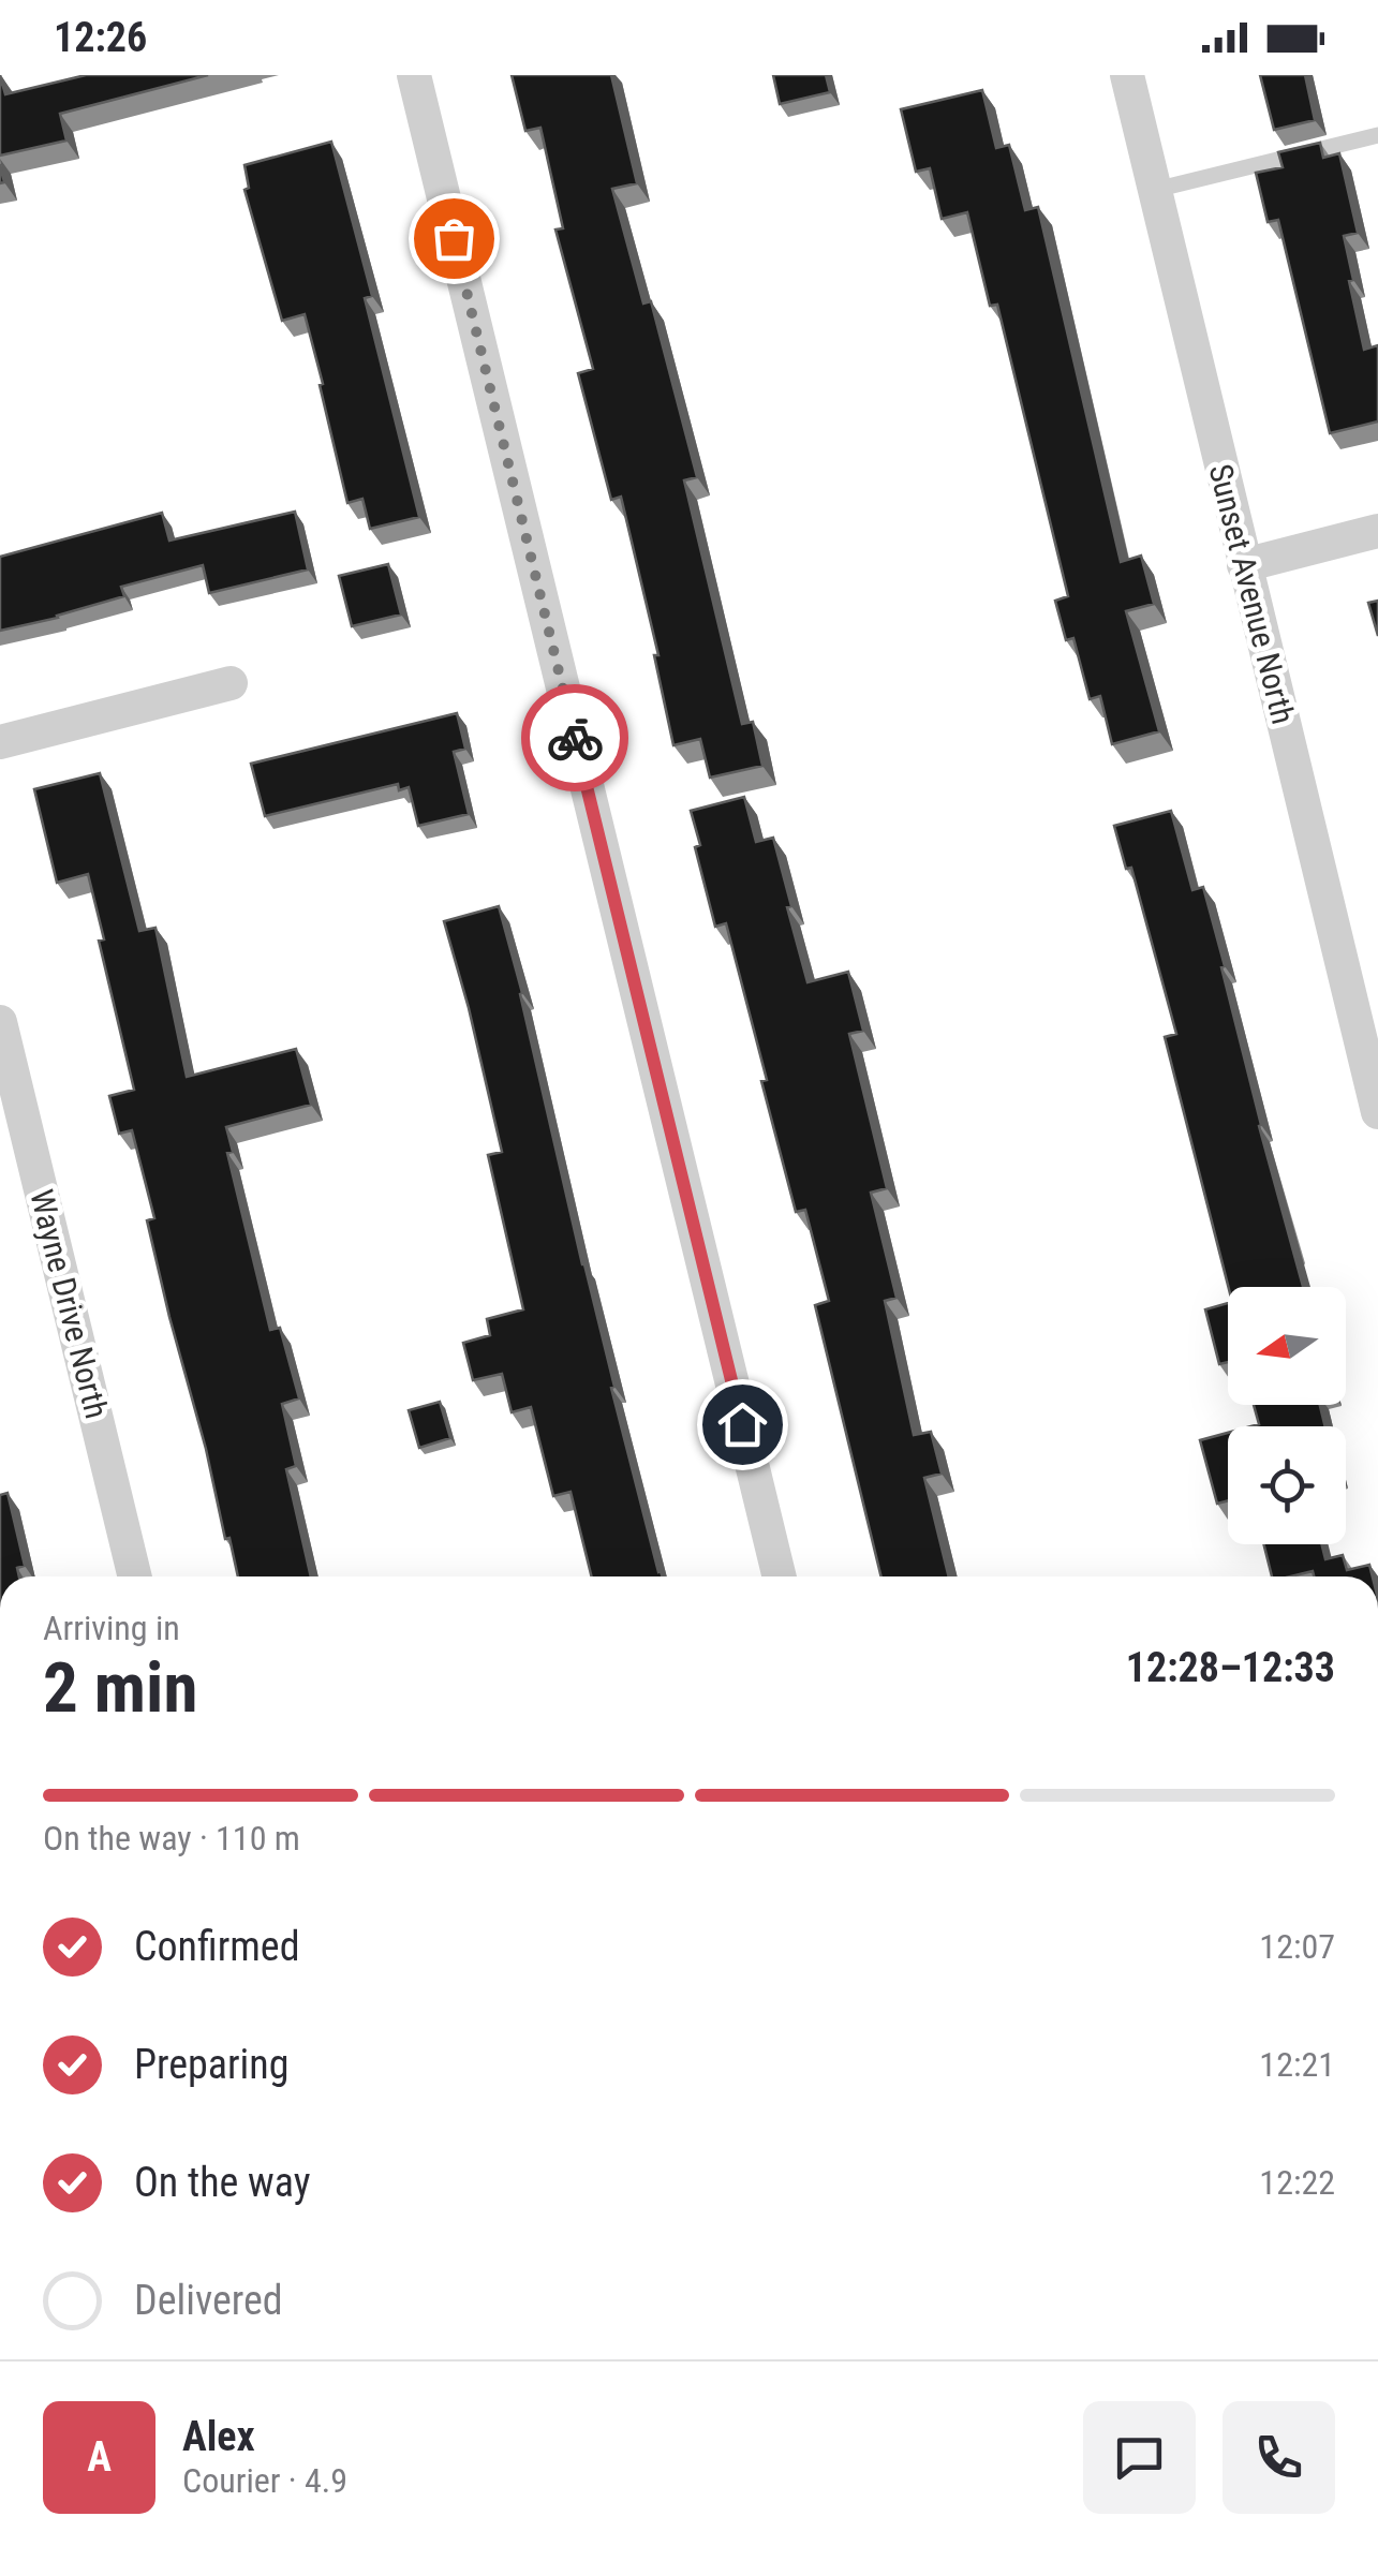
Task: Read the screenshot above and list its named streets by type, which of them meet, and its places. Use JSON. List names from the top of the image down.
{
  "streets": {
    "street": ["Sunset Avenue North", "Wayne Drive North"]
  },
  "north": "left",
  "page": {
    "status": "12:26",
    "heading": ["2 min", "Arriving in", "12:28–12:33"],
    "panel": ["Alex", "Courier · 4.9"],
    "bar": "On the way · 110 m",
    "list": [
      ["Confirmed", "12:07"],
      ["Preparing", "12:21"],
      ["On the way", "12:22"],
      "Delivered"
    ],
    "round": "A"
  }
}
